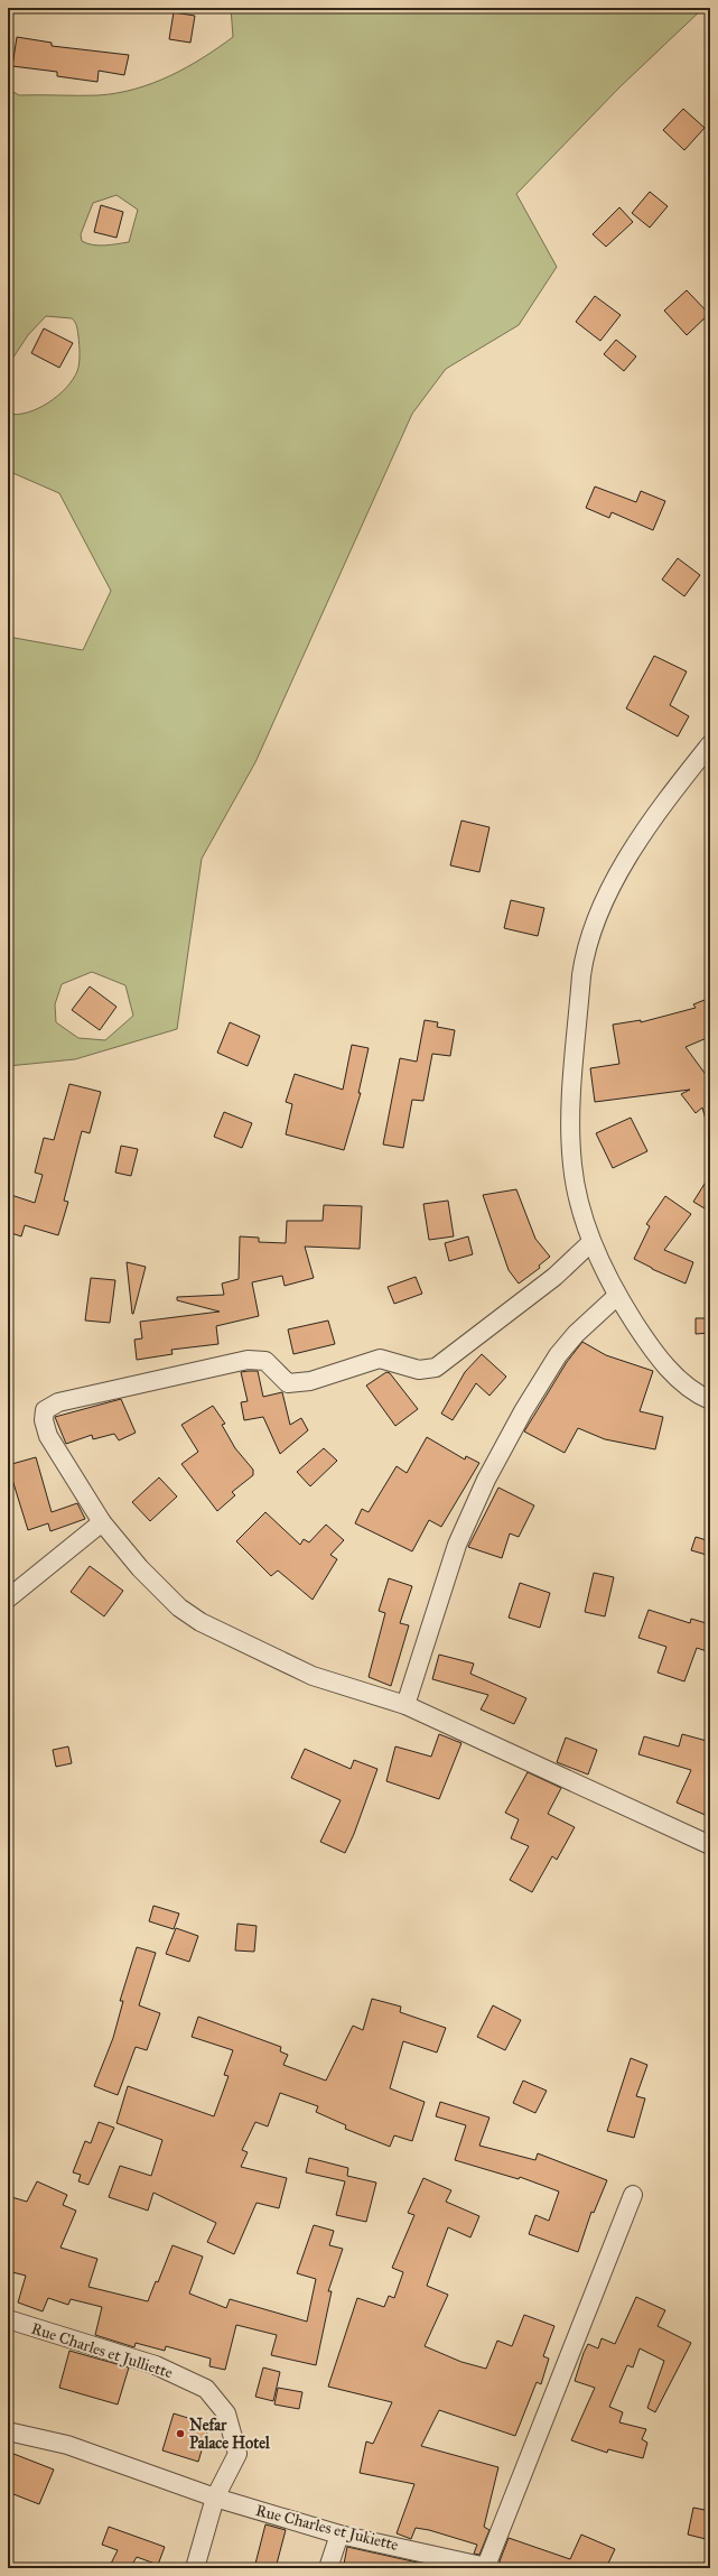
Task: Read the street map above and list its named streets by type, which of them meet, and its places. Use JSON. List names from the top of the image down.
{
  "streets": {
    "street": ["Rue Charles et Julliette", "Rue Charles et Jukiette"]
  },
  "crossings": [
    ["Rue Charles et Julliette", "Rue Charles et Jukiette"]
  ],
  "places": ["Nefar Palace Hotel"]
}
